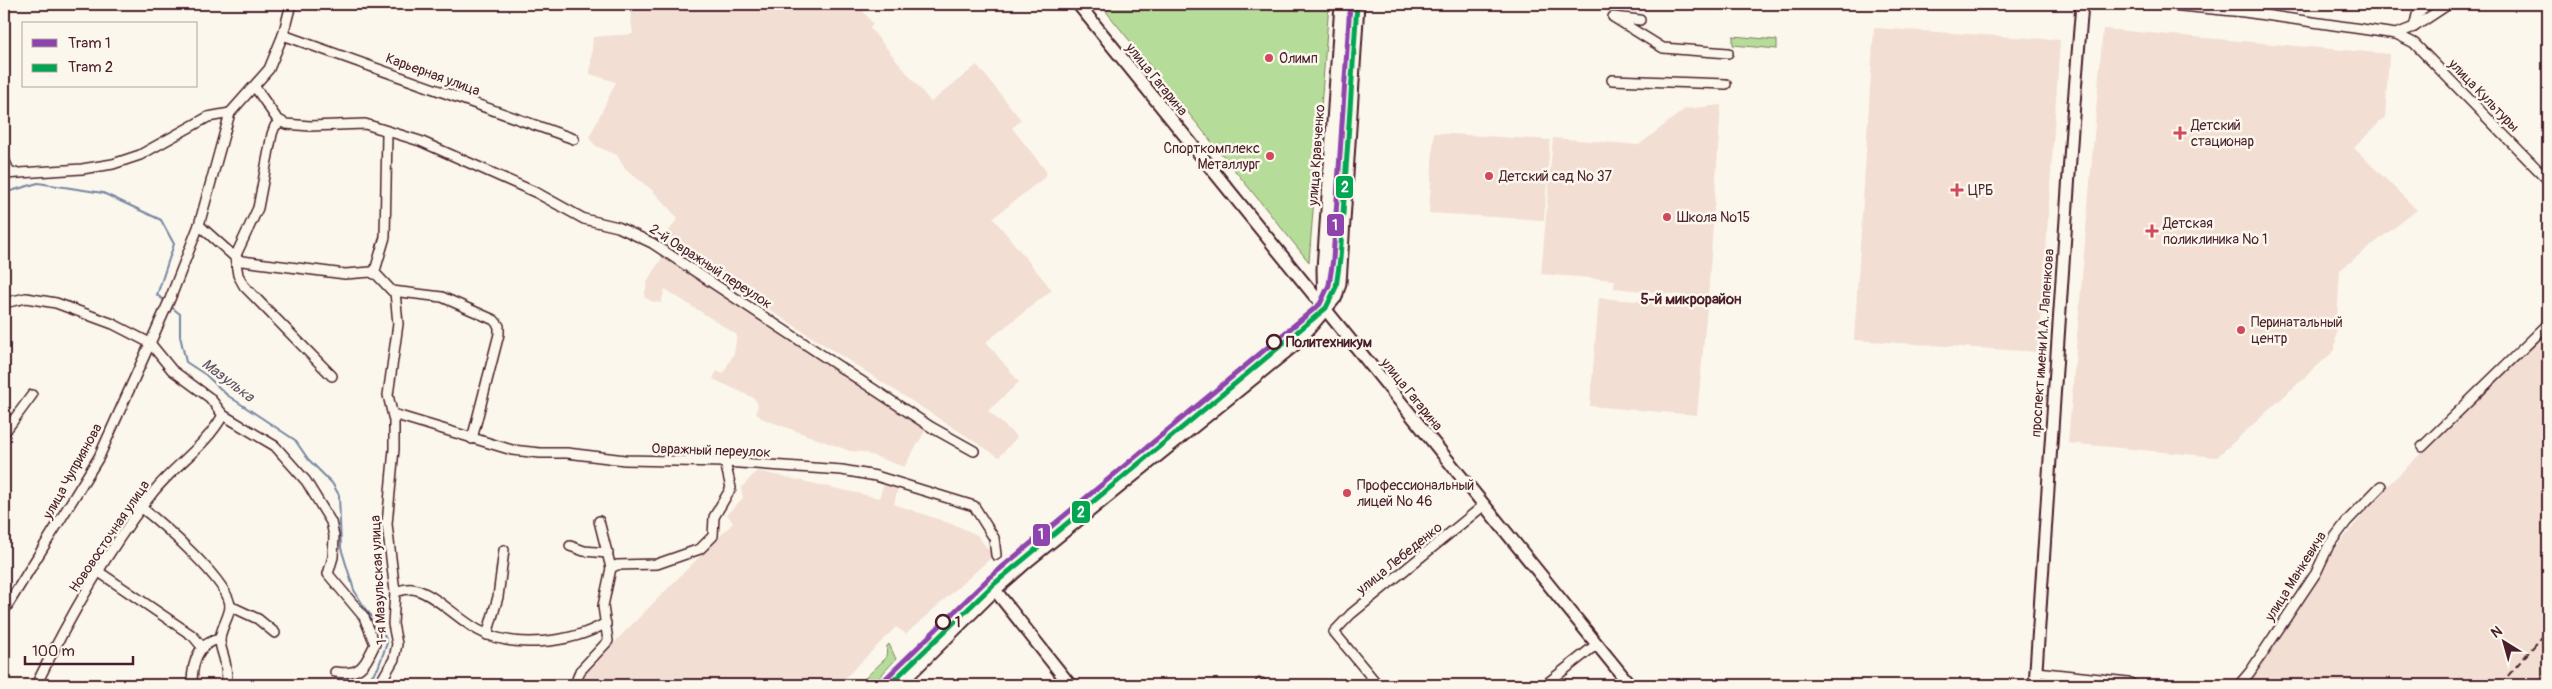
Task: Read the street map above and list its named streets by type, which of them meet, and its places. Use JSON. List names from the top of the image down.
{
  "streets": {
    "main road": ["улица Гагарина", "улица Кравченко", "проспект имени И.А. Лапенкова"],
    "street": [
      "Карьерная улица",
      "улица Культуры",
      "2-й Овражный переулок",
      "Овражный переулок",
      "улица Чуприянова",
      "Нововосточная улица",
      "улица Лебеденко",
      "улица Манкевича",
      "1-я Мазульская улица"
    ]
  },
  "crossings": [
    ["улица Гагарина", "улица Кравченко"],
    ["улица Гагарина", "улица Лебеденко"],
    ["Овражный переулок", "1-я Мазульская улица"]
  ],
  "districts": ["5-й микрорайон"],
  "water": ["Мазулька"],
  "places": {
    "other": [
      "Олимп",
      "Спорткомплекс Металлург",
      "Детский сад № 37",
      "Школа №15",
      "Перинатальный центр",
      "Политехникум",
      "Профессиональный лицей № 46",
      "1"
    ],
    "health": ["Детский стационар", "ЦРБ", "Детская поликлиника № 1"]
  },
  "lines": ["tram line 1", "tram line 2"],
  "legend": ["Tram 1", "Tram 2"],
  "scale_bar": "100 m",
  "north": "top left"
}
